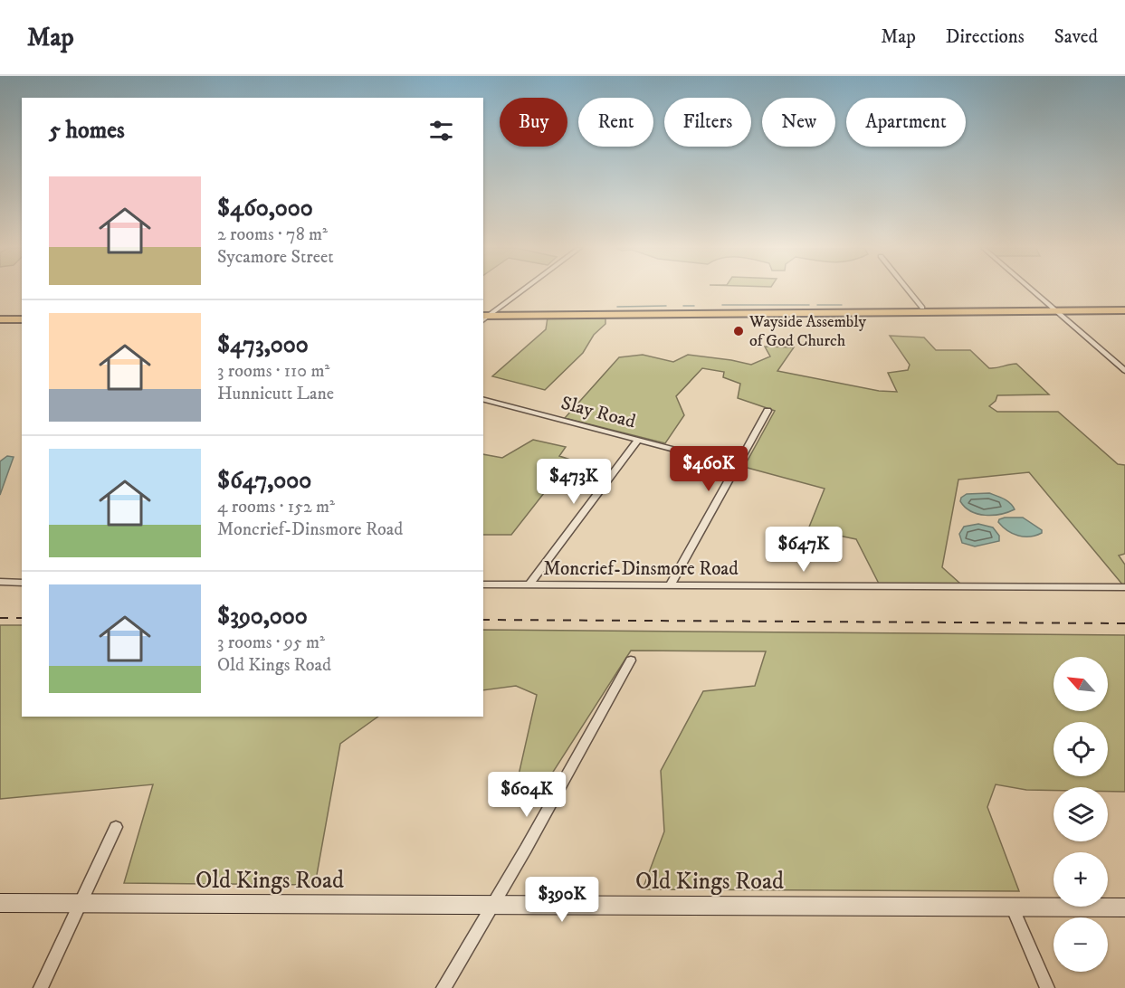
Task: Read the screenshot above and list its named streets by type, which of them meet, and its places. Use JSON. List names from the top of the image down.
{
  "streets": {
    "street": ["Slay Road", "Moncrief-Dinsmore Road", "Old Kings Road"]
  },
  "places": ["Wayside Assembly of God Church"],
  "north": "top left",
  "page": {
    "header": "Map",
    "nav": ["Map", "Directions", "Saved"],
    "chip": [
      "Buy",
      "Rent",
      "Filters",
      "New",
      "Apartment"
    ],
    "heading": "5 homes",
    "list": [
      {
        "name": "$460,000",
        "note": "2 rooms · 78 m² · Sycamore Street"
      },
      {
        "name": "$473,000",
        "note": "3 rooms · 110 m² · Hunnicutt Lane"
      },
      {
        "name": "$647,000",
        "note": "4 rooms · 152 m² · Moncrief-Dinsmore Road"
      },
      {
        "name": "$390,000",
        "note": "3 rooms · 95 m² · Old Kings Road"
      }
    ],
    "price": [
      "$460K",
      "$473K",
      "$647K",
      "$604K",
      "$390K"
    ],
    "map_buttons": ["+", "−"]
  }
}
